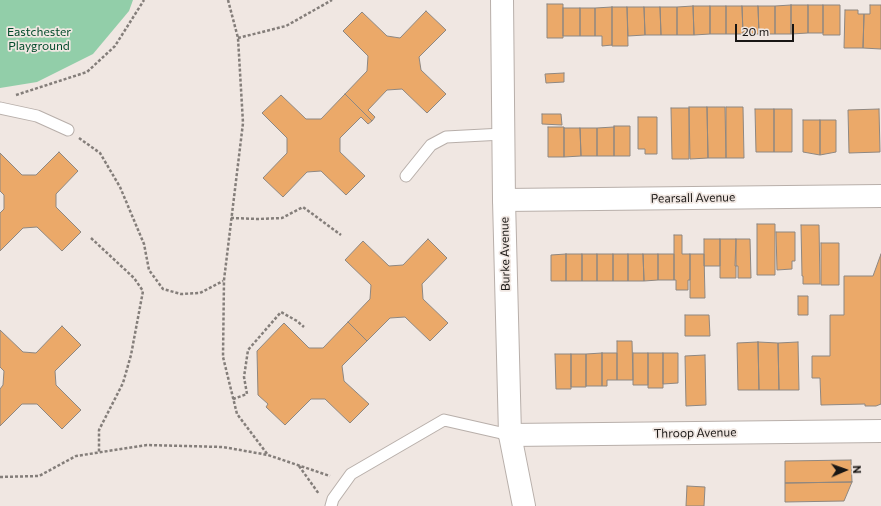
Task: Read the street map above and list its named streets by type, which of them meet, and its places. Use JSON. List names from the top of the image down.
{
  "streets": {
    "street": ["Pearsall Avenue", "Burke Avenue", "Throop Avenue"]
  },
  "crossings": [
    ["Pearsall Avenue", "Burke Avenue"],
    ["Burke Avenue", "Throop Avenue"]
  ],
  "parks": ["Eastchester Playground"],
  "scale_bar": "20 m",
  "north": "right"
}
